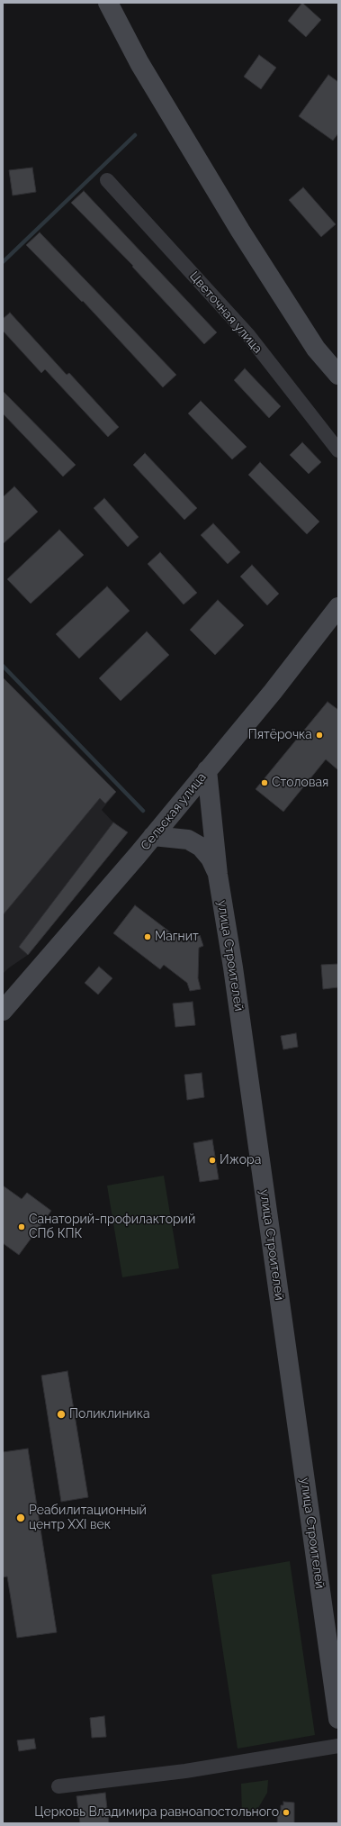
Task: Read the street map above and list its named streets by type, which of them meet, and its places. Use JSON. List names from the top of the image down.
{
  "streets": {
    "main road": ["Сельская улица", "улица Строителей"],
    "street": ["Цветочная улица"]
  },
  "crossings": [
    ["Сельская улица", "улица Строителей"]
  ],
  "places": [
    "Пятёрочка",
    "Столовая",
    "Магнит",
    "Ижора",
    "Санаторий-профилакторий СПб КПК",
    "Поликлиника",
    "Реабилитационный центр ХХI век",
    "Церковь Владимира равноапостольного"
  ]
}
